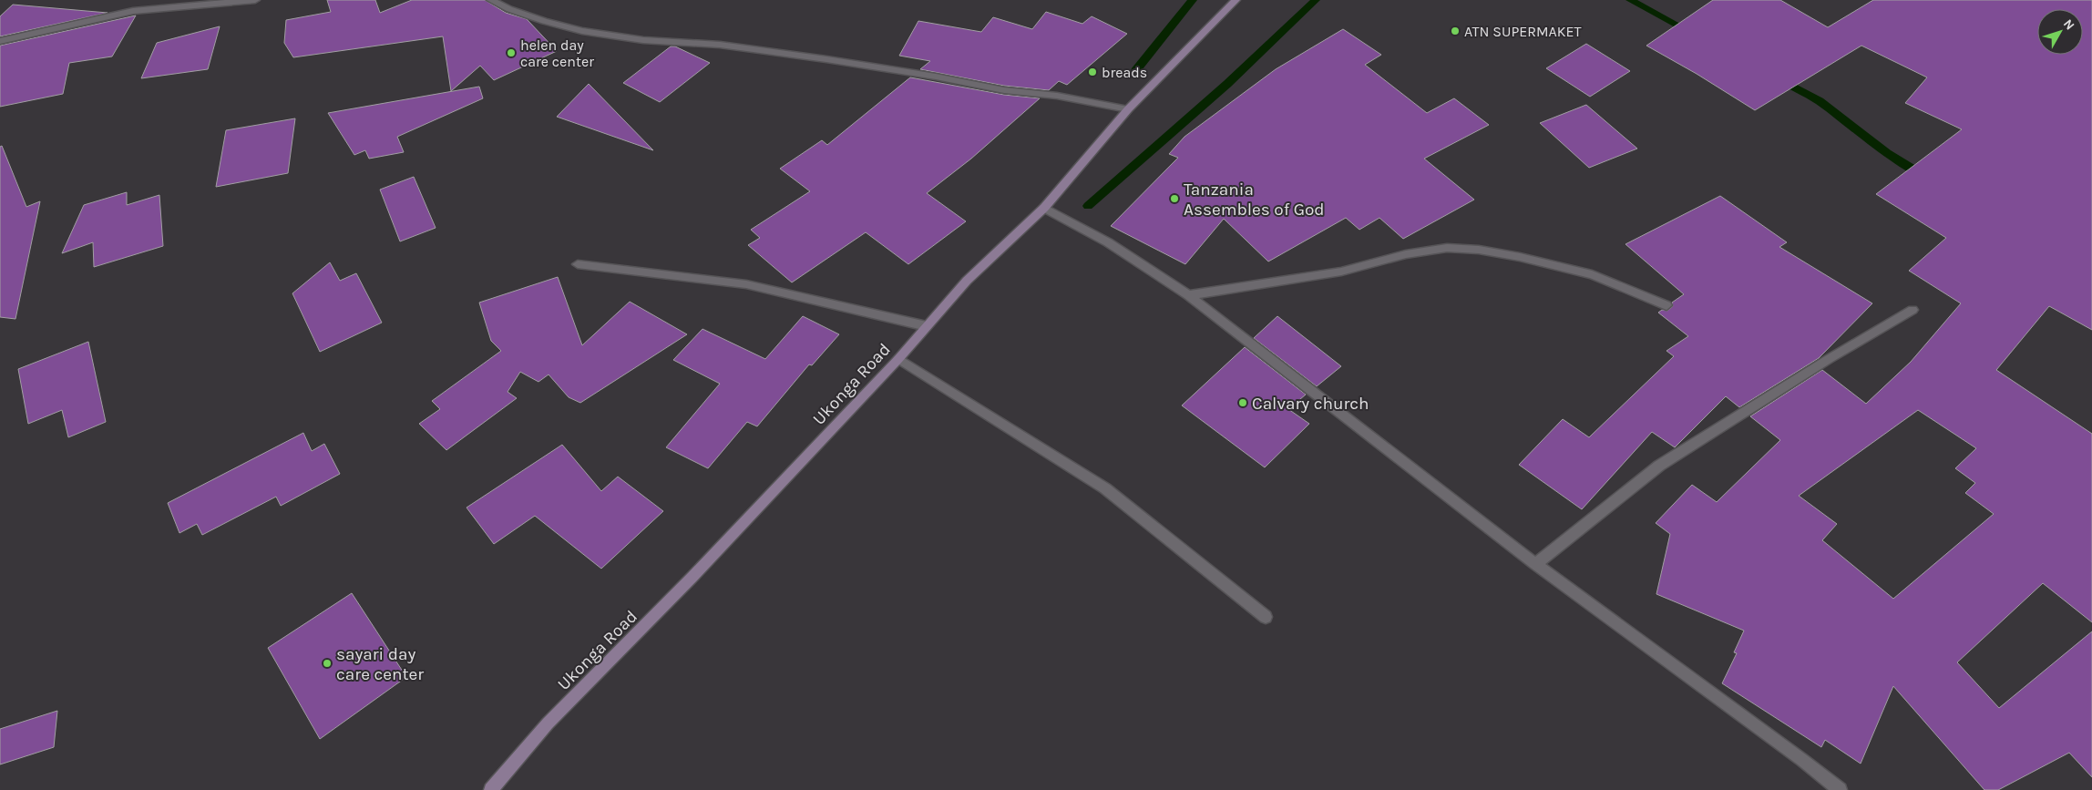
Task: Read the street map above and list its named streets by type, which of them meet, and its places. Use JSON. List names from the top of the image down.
{
  "streets": {
    "street": ["Ukonga Road"]
  },
  "places": [
    "ATN SUPERMAKET",
    "helen day care center",
    "breads",
    "Tanzania Assembles of God",
    "Calvary church",
    "sayari day care center"
  ],
  "north": "top right"
}
